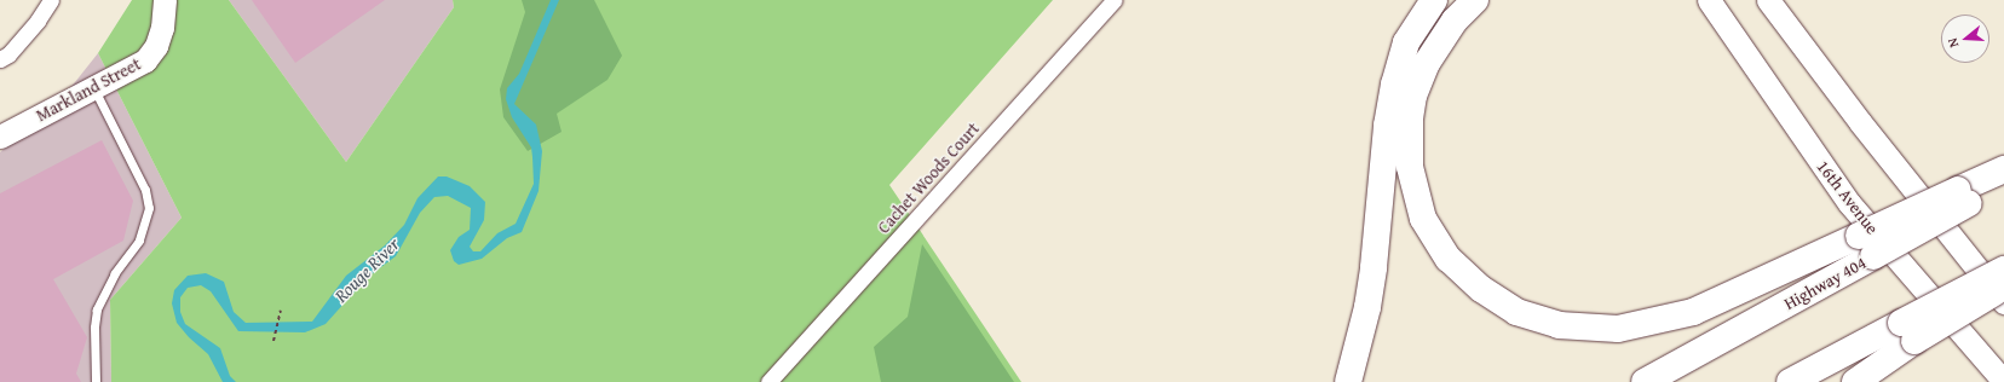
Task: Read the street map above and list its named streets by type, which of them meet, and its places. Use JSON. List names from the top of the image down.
{
  "streets": {
    "highway": ["Highway 404"],
    "main road": ["Markland Street", "16th Avenue"],
    "street": ["Cachet Woods Court"]
  },
  "water": ["Rouge River"],
  "north": "left"
}
